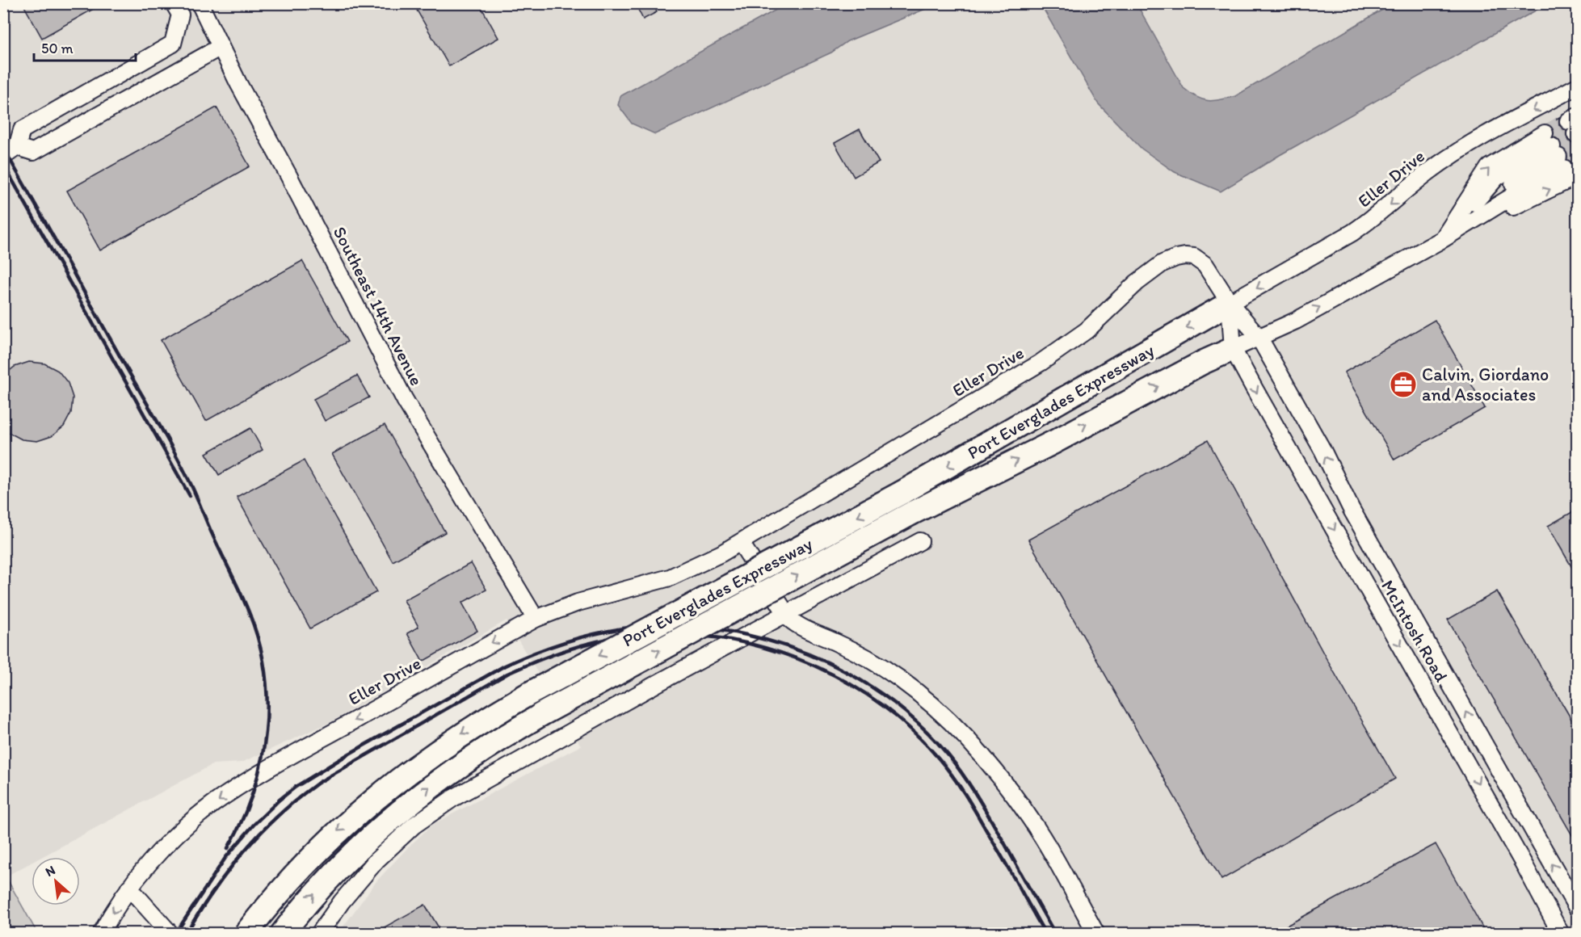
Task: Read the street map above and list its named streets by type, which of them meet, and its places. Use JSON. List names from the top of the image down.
{
  "streets": {
    "highway": ["Port Everglades Expressway"],
    "street": ["Eller Drive", "Southeast 14th Avenue", "McIntosh Road"]
  },
  "crossings": [
    ["Eller Drive", "Southeast 14th Avenue"],
    ["Eller Drive", "Port Everglades Expressway"],
    ["Eller Drive", "McIntosh Road"],
    ["Port Everglades Expressway", "McIntosh Road"]
  ],
  "places": {
    "office": ["Calvin, Giordano and Associates"]
  },
  "scale_bar": "50 m",
  "north": "top left"
}
